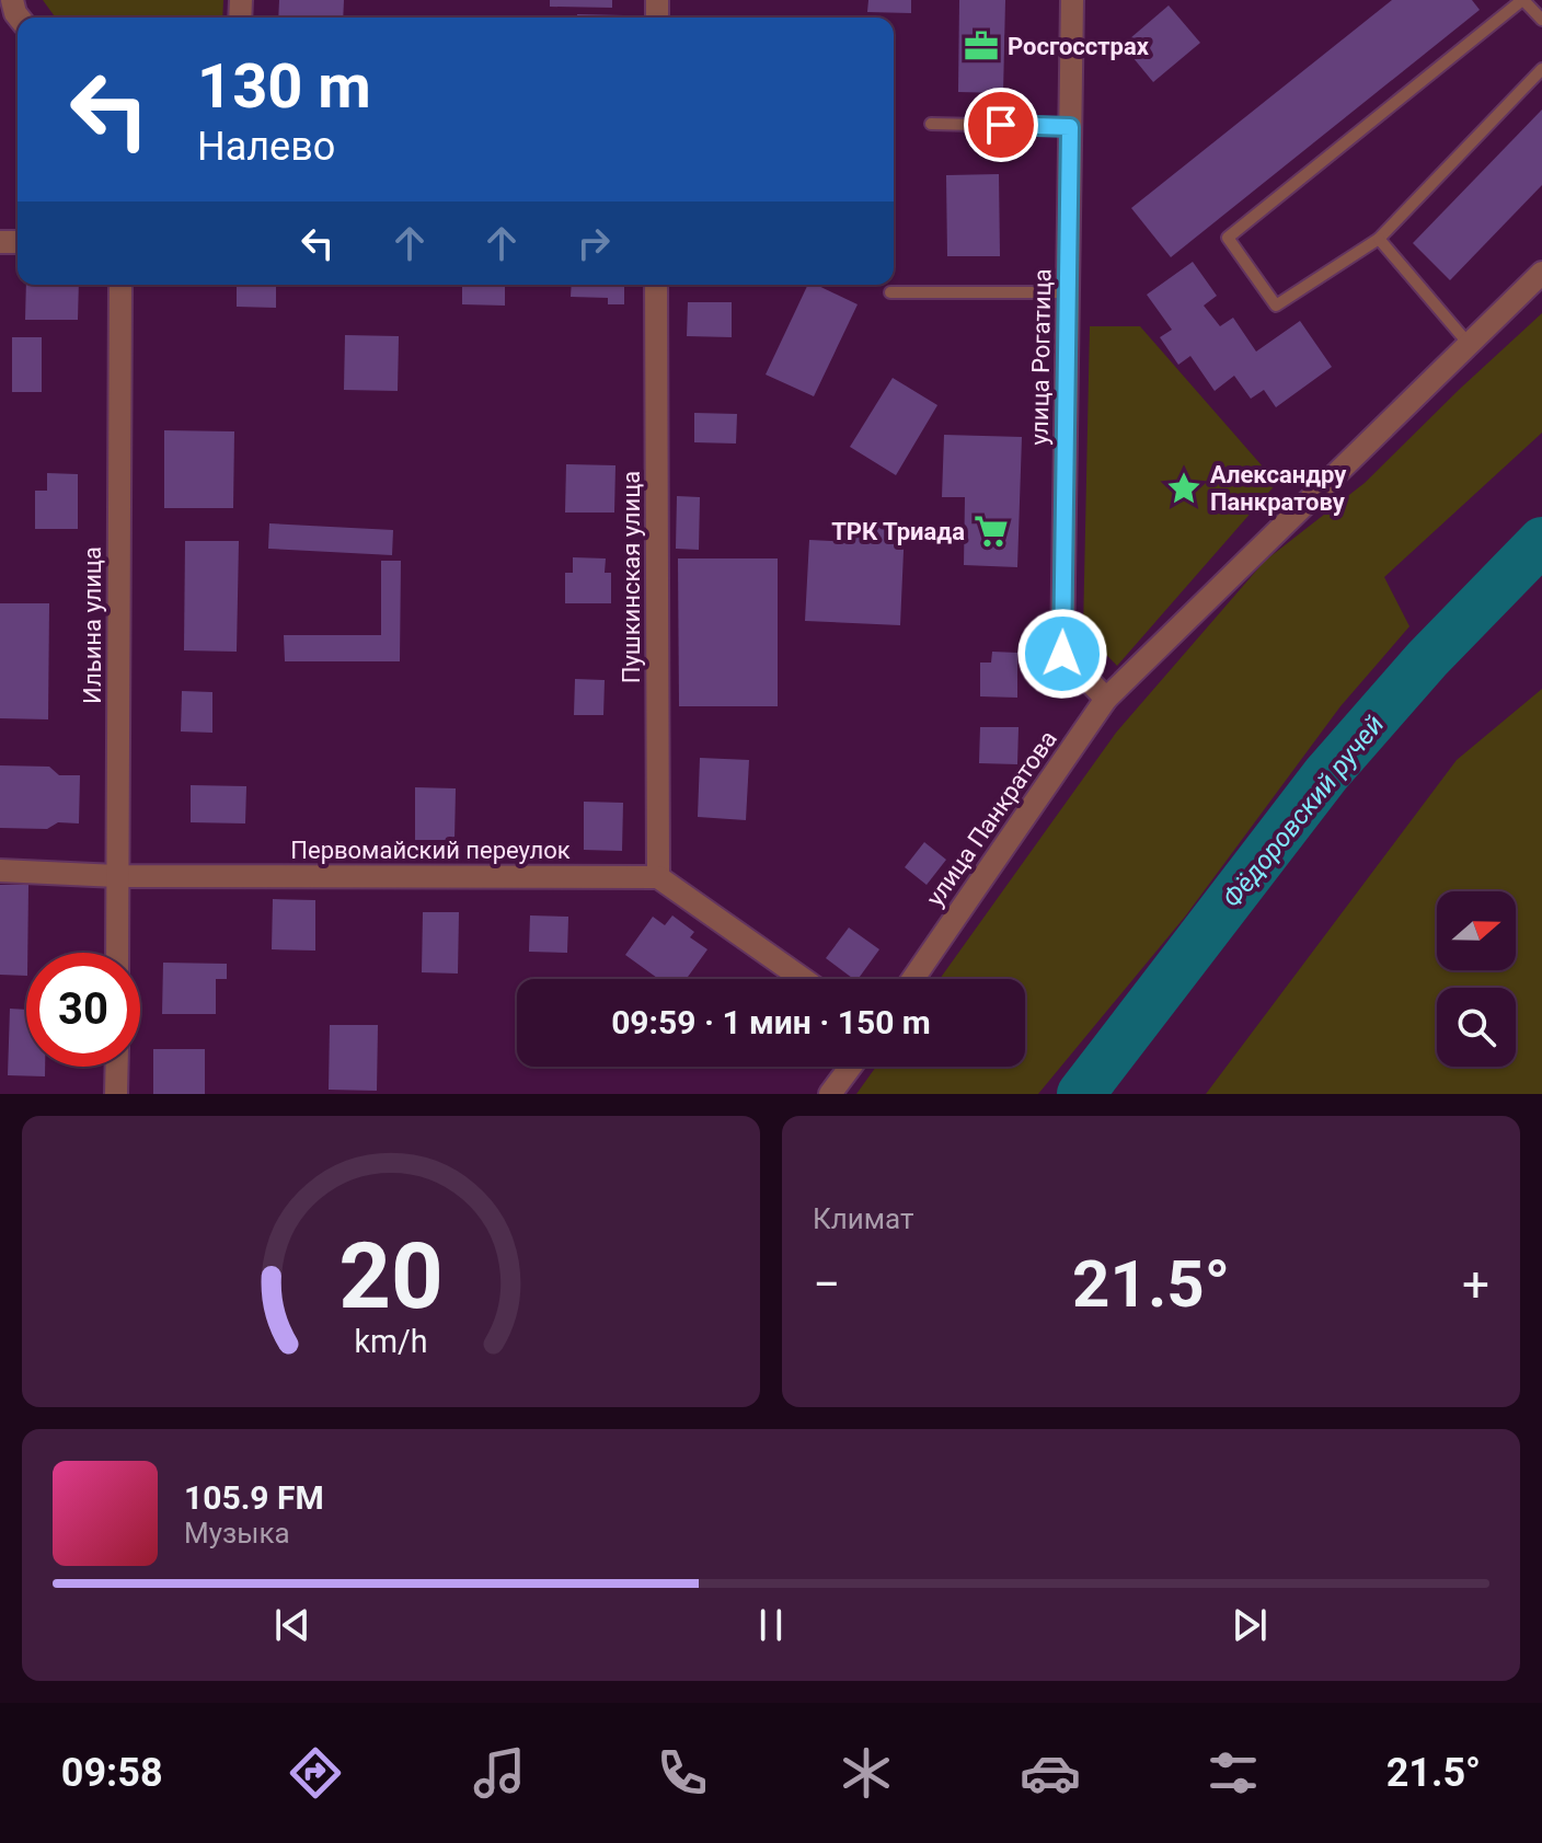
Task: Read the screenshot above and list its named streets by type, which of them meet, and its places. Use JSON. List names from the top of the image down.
{
  "streets": {
    "street": [
      "улица Рогатица",
      "Пушкинская улица",
      "Ильина улица",
      "улица Панкратова",
      "Первомайский переулок"
    ]
  },
  "crossings": [
    ["улица Рогатица", "улица Панкратова"],
    ["Пушкинская улица", "Первомайский переулок"],
    ["Ильина улица", "Первомайский переулок"]
  ],
  "water": ["Фёдоровский ручей"],
  "places": {
    "office": ["Росгосстрах"],
    "place": ["Александру Панкратову"],
    "supermarket": ["ТРК Триада"]
  },
  "north": "right",
  "page": {
    "turn": ["130 m", "Налево"],
    "limit": "30",
    "trip": "09:59 · 1 мин · 150 m",
    "tile": "Климат",
    "heat": ["−", "21.5°", "+"],
    "song": ["105.9 FM", "Музыка"],
    "tabs": ["09:58", "21.5°"],
    "gauge": ["20", "km/h"]
  }
}
